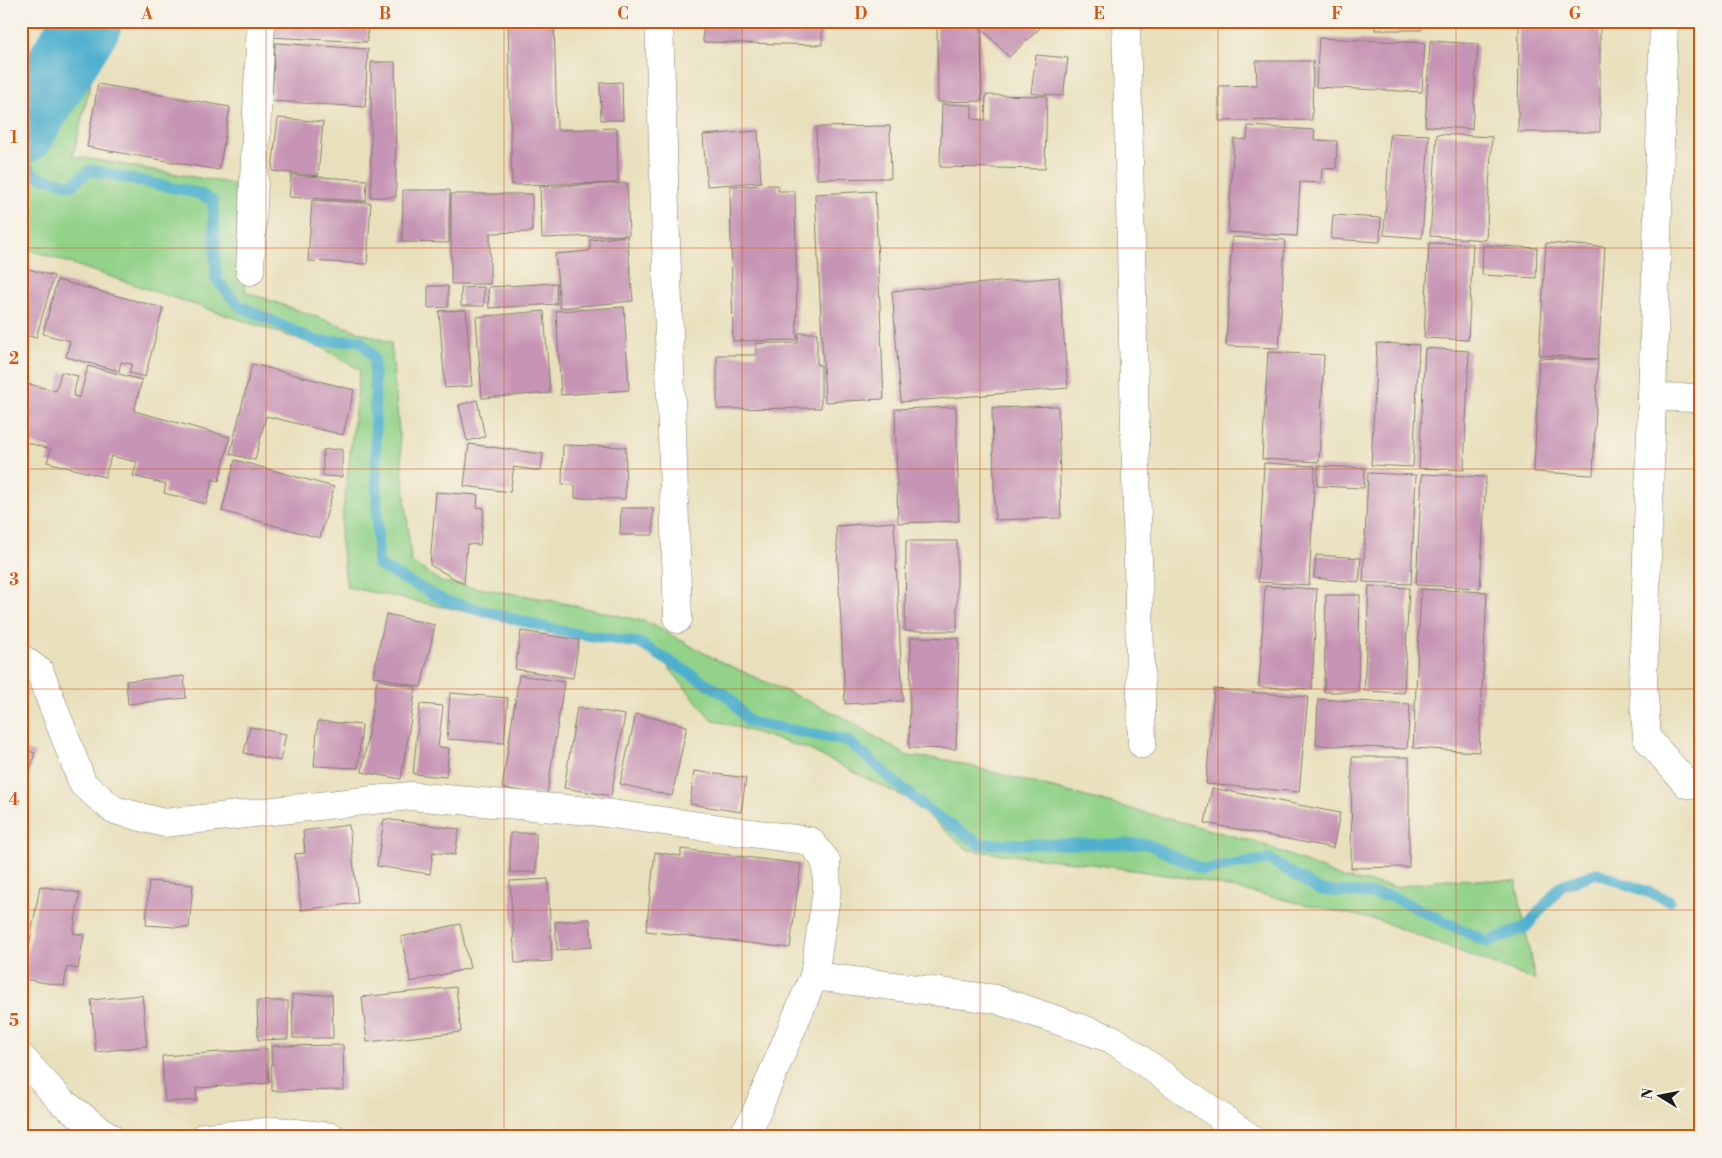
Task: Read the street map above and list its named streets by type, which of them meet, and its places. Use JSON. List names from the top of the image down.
{
  "north": "left",
  "grid": {
    "columns": [
      "A",
      "B",
      "C",
      "D",
      "E",
      "F",
      "G"
    ],
    "rows": [
      "1",
      "2",
      "3",
      "4",
      "5"
    ]
  }
}
